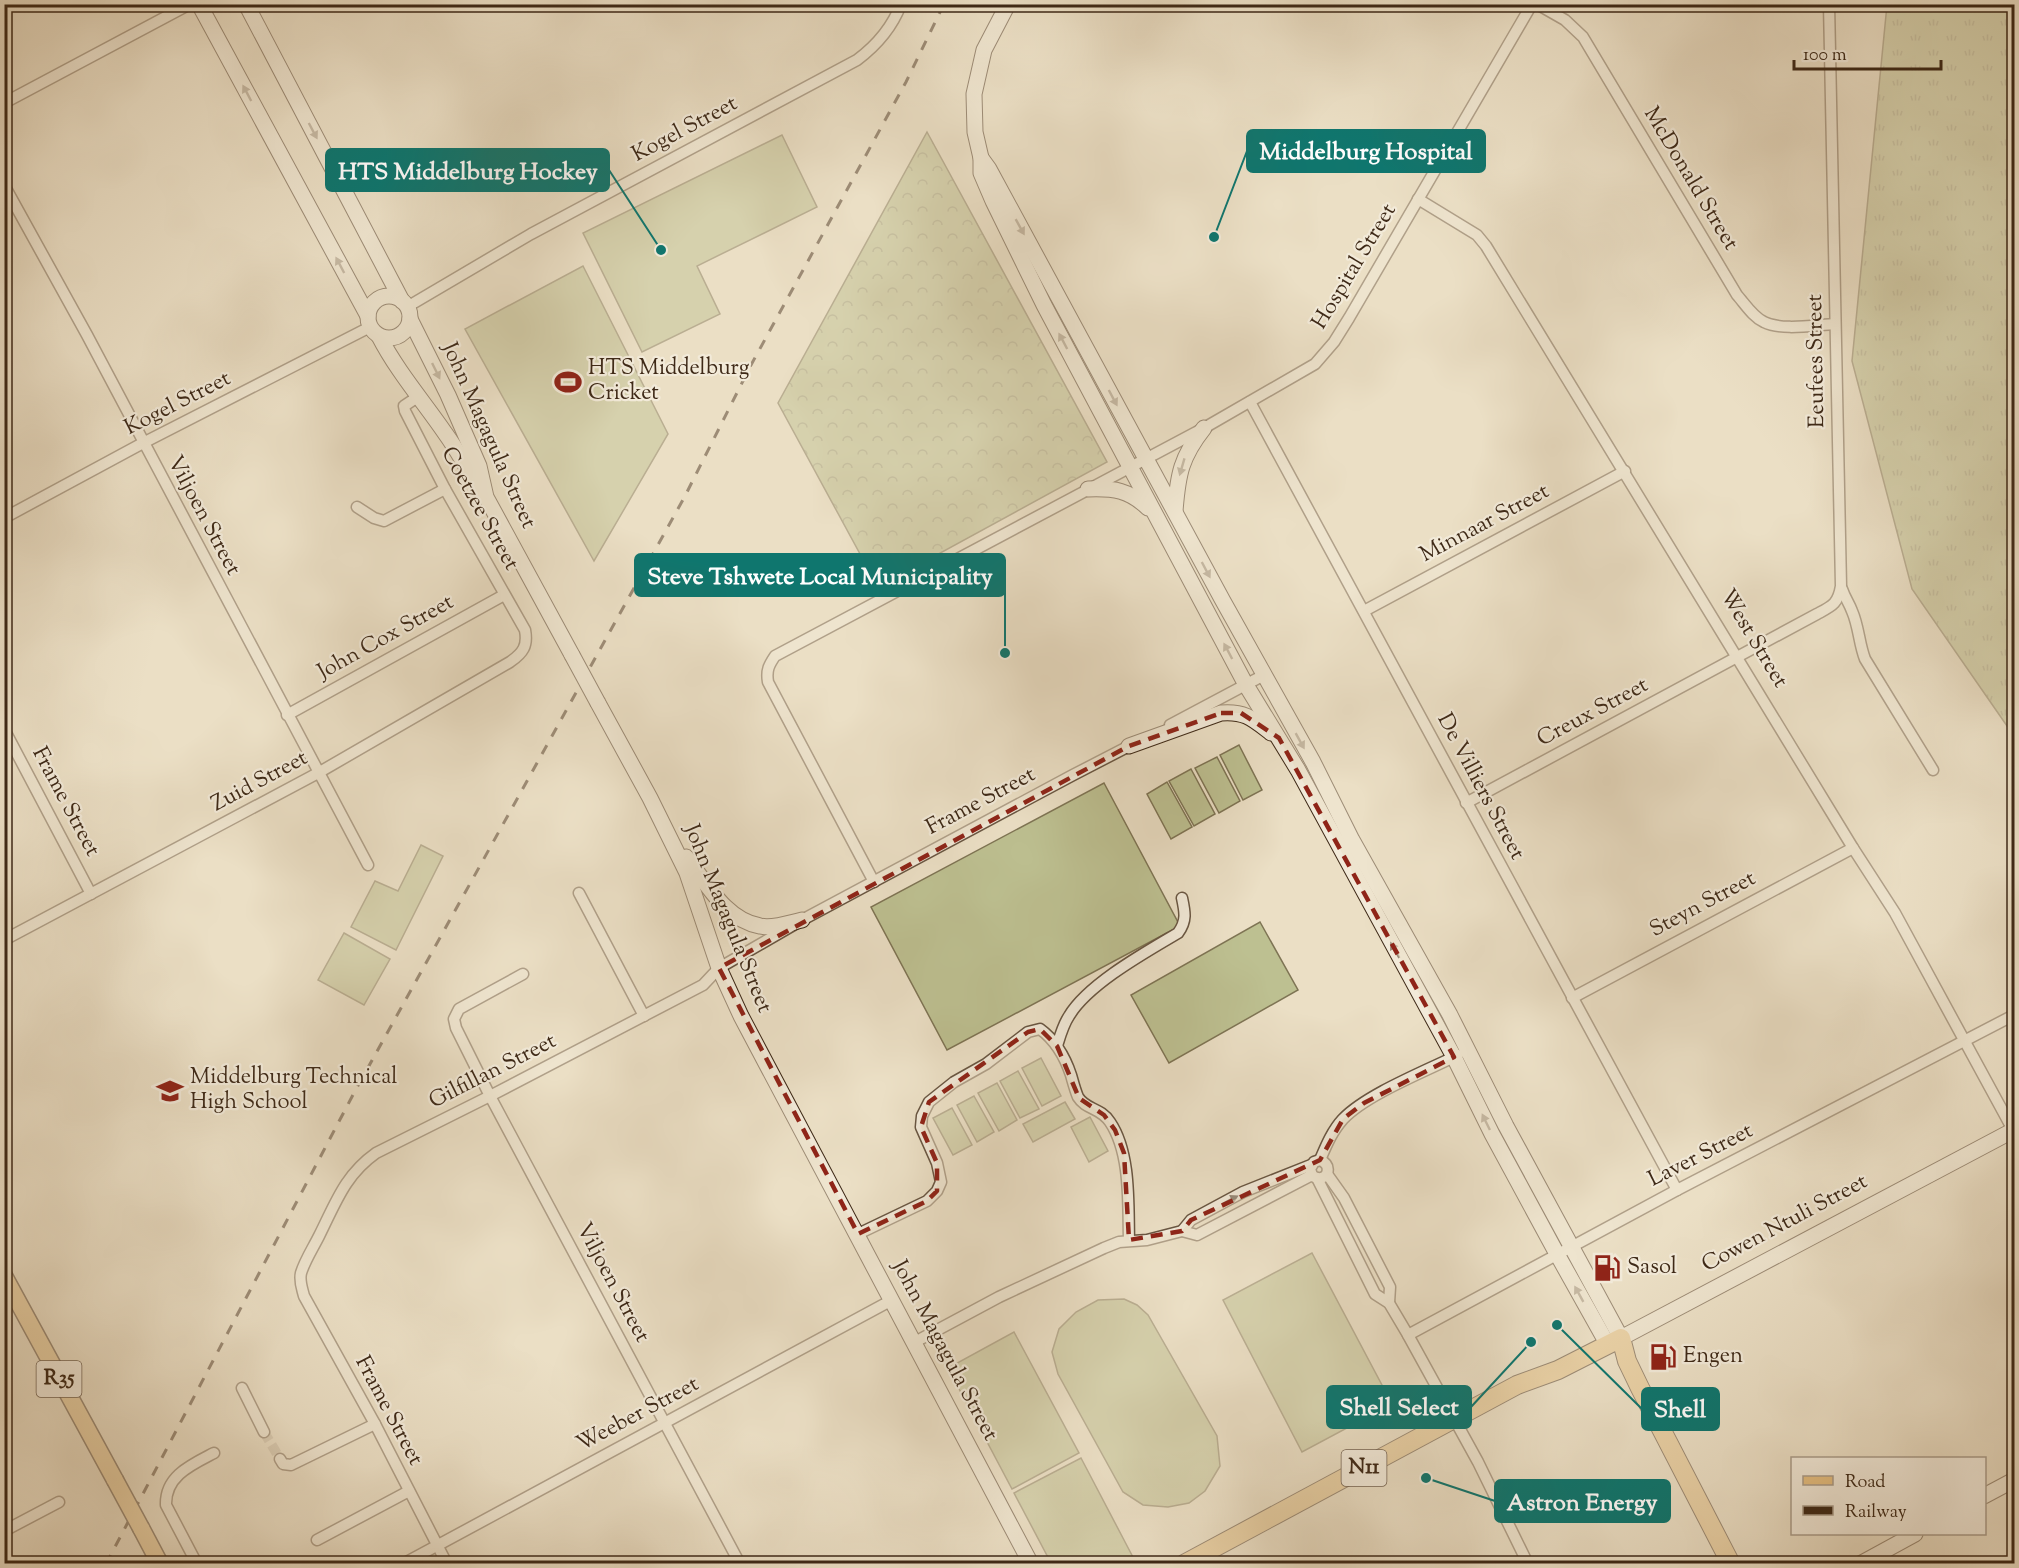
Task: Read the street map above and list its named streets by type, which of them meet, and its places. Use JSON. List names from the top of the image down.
{
  "streets": {
    "highway": ["Cowen Ntuli Street", "N11"],
    "main road": ["John Magagula Street", "R35"],
    "street": [
      "Kogel Street",
      "McDonald Street",
      "Hospital Street",
      "Eeufees Street",
      "Coetzee Street",
      "Viljoen Street",
      "Minnaar Street",
      "John Cox Street",
      "West Street",
      "Creux Street",
      "Zuid Street",
      "De Villiers Street",
      "Frame Street",
      "Steyn Street",
      "Gilfillan Street",
      "Laver Street",
      "Weeber Street"
    ]
  },
  "crossings": [
    ["Kogel Street", "John Magagula Street"],
    ["Kogel Street", "Viljoen Street"],
    ["McDonald Street", "Eeufees Street"],
    ["Hospital Street", "West Street"],
    ["Hospital Street", "De Villiers Street"],
    ["Hospital Street", "Frame Street"],
    ["John Magagula Street", "Frame Street"],
    ["John Magagula Street", "Gilfillan Street"],
    ["John Magagula Street", "Weeber Street"],
    ["Coetzee Street", "John Cox Street"],
    ["Coetzee Street", "Zuid Street"],
    ["Viljoen Street", "John Cox Street"],
    ["Viljoen Street", "Zuid Street"],
    ["Viljoen Street", "Gilfillan Street"],
    ["Viljoen Street", "Weeber Street"],
    ["Minnaar Street", "West Street"],
    ["Minnaar Street", "De Villiers Street"],
    ["West Street", "Creux Street"],
    ["West Street", "Steyn Street"],
    ["West Street", "Laver Street"],
    ["West Street", "Cowen Ntuli Street"],
    ["Creux Street", "De Villiers Street"],
    ["Zuid Street", "Frame Street"],
    ["De Villiers Street", "Steyn Street"],
    ["De Villiers Street", "Laver Street"],
    ["Frame Street", "Gilfillan Street"],
    ["Frame Street", "Weeber Street"]
  ],
  "places": {
    "other": [
      "Middelburg Hospital",
      "HTS Middelburg Hockey",
      "Steve Tshwete Local Municipality",
      "Shell",
      "Shell Select",
      "Astron Energy"
    ],
    "sports": ["HTS Middelburg Cricket"],
    "school or university": ["Middelburg Technical High School"],
    "fuel station": ["Sasol", "Engen"]
  },
  "legend": ["Road", "Railway"],
  "scale_bar": "100 m"
}
